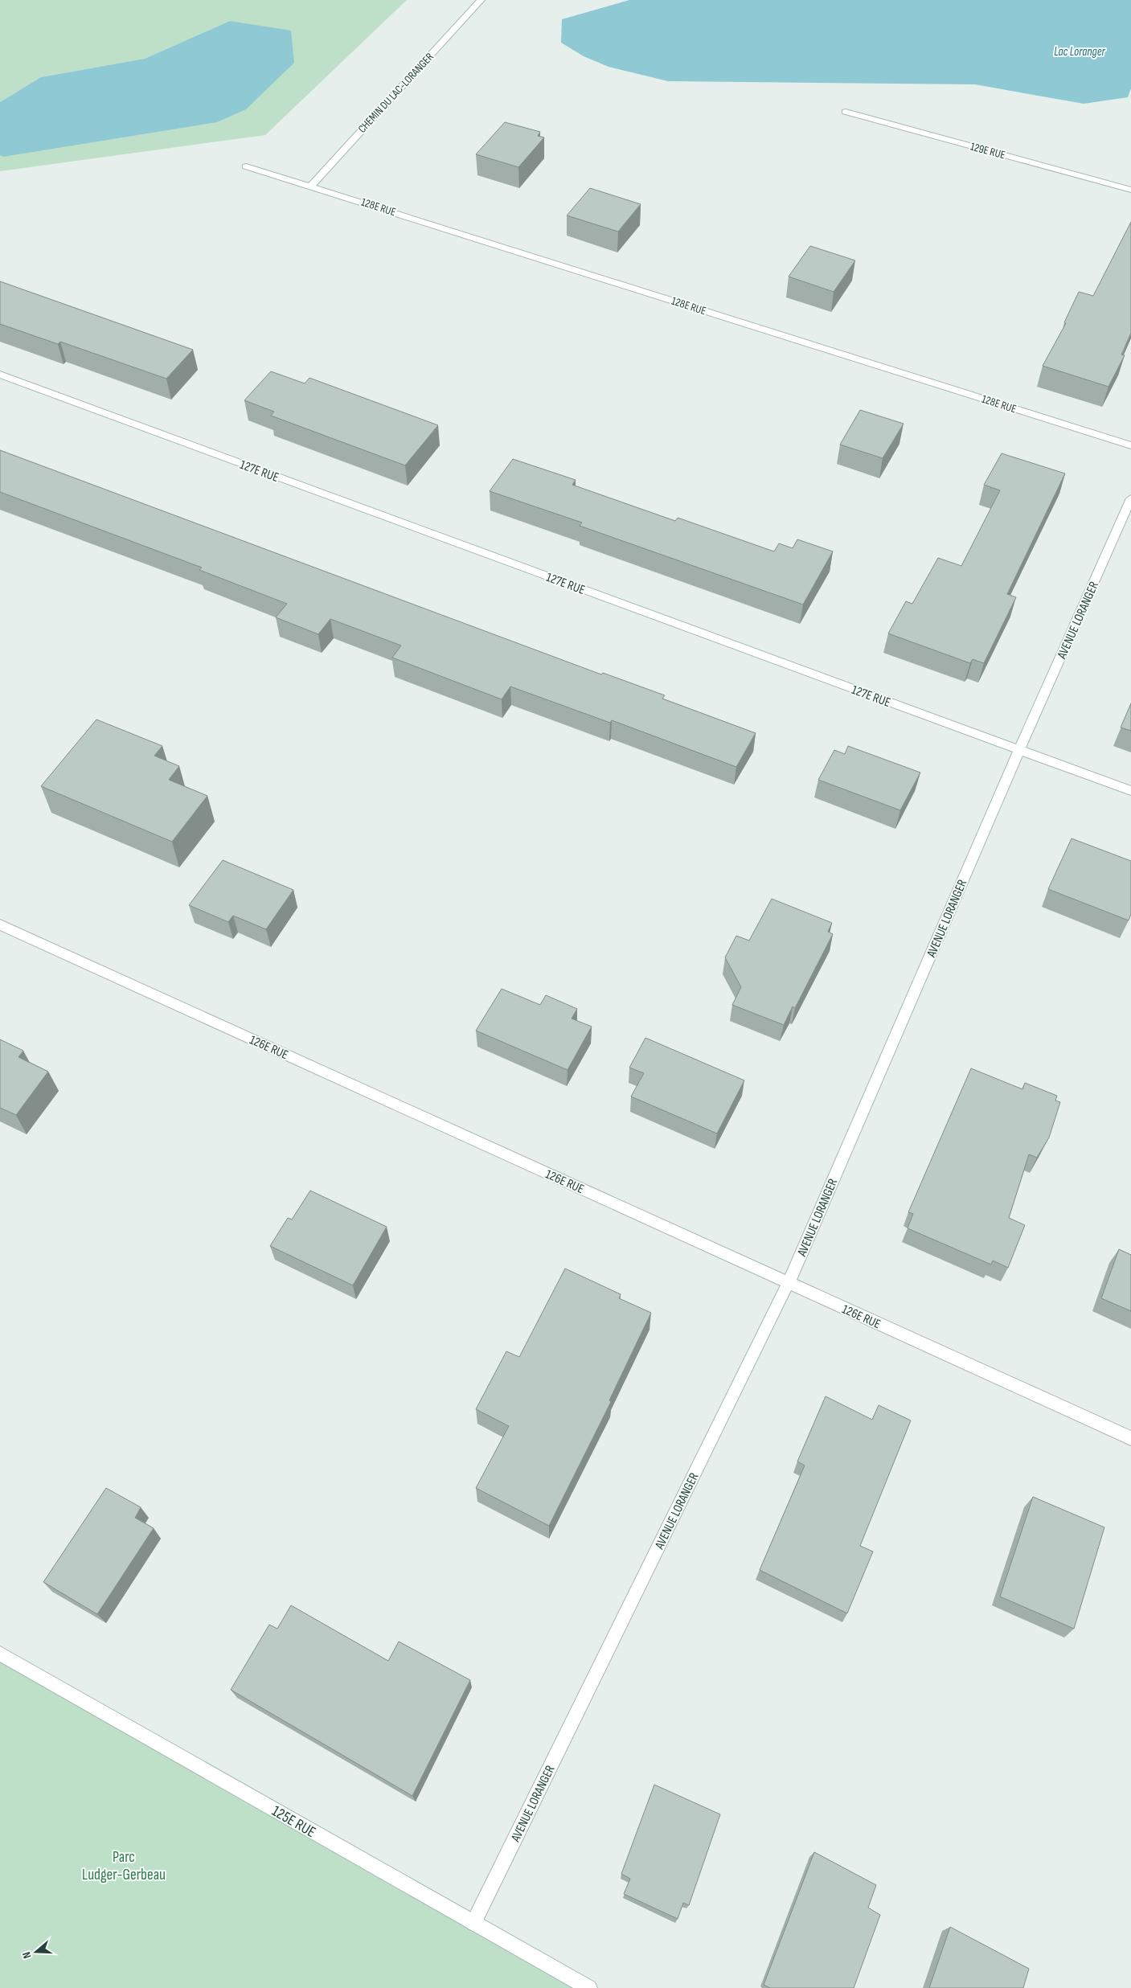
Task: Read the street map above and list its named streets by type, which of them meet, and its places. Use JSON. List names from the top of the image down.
{
  "streets": {
    "street": [
      "CHEMIN DU LAC-LORANGER",
      "129E RUE",
      "128E RUE",
      "127E RUE",
      "AVENUE LORANGER",
      "126E RUE",
      "125E RUE"
    ]
  },
  "crossings": [
    ["CHEMIN DU LAC-LORANGER", "128E RUE"],
    ["127E RUE", "AVENUE LORANGER"],
    ["AVENUE LORANGER", "126E RUE"],
    ["AVENUE LORANGER", "125E RUE"]
  ],
  "water": ["Lac Loranger"],
  "parks": ["Parc Ludger-Gerbeau"],
  "north": "left"
}
